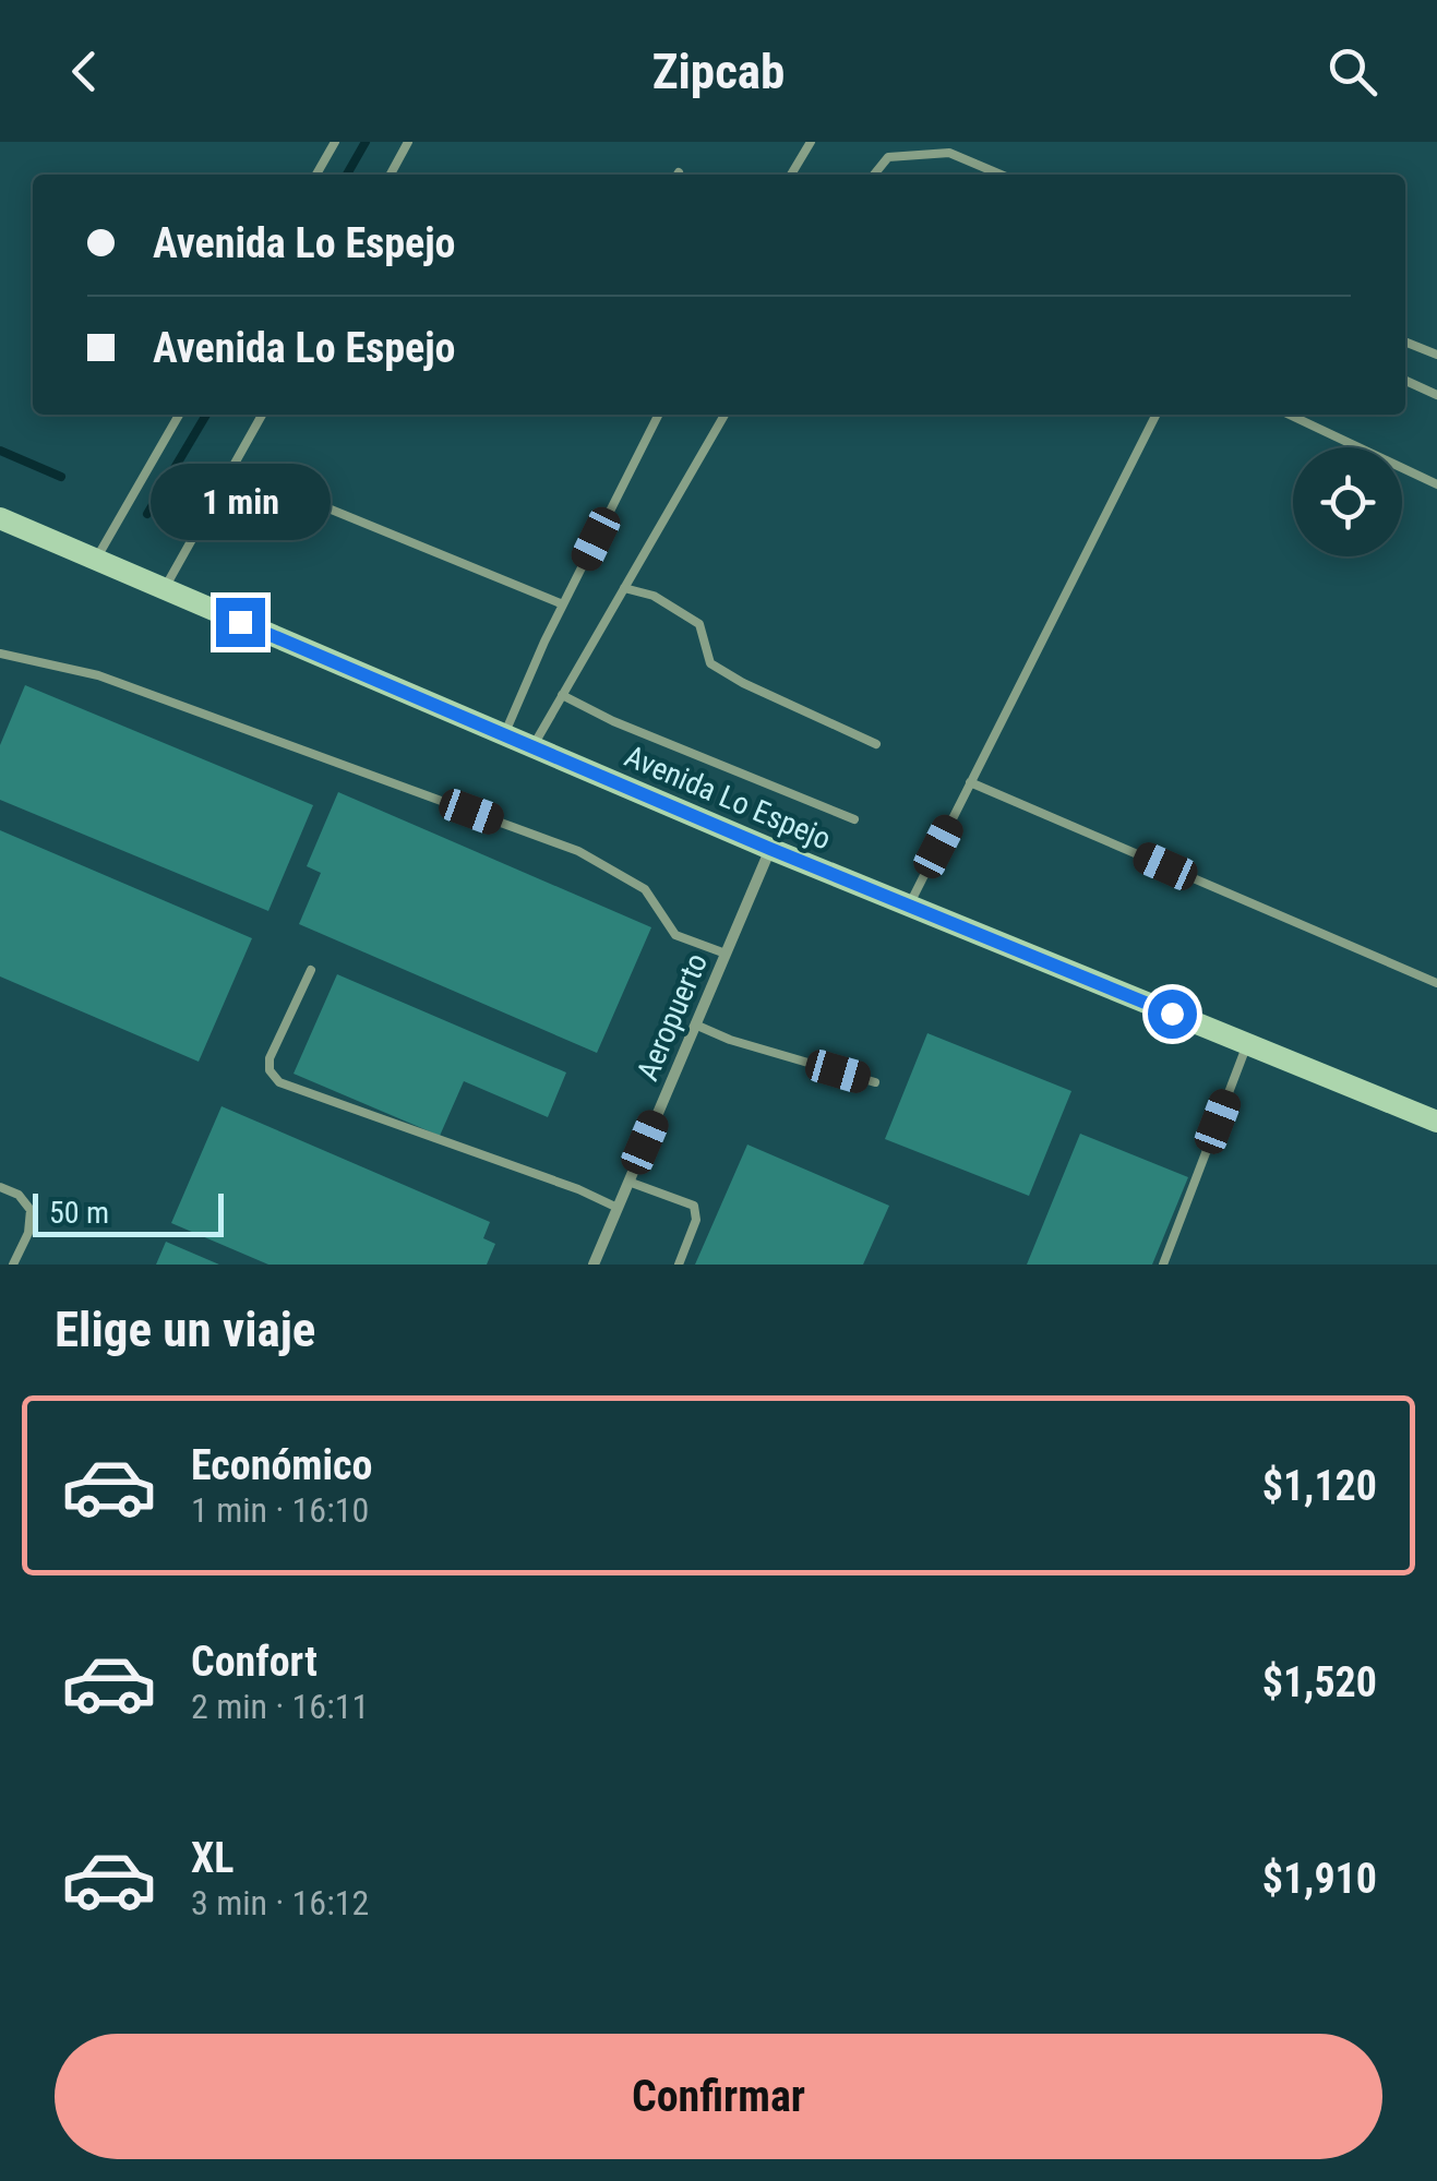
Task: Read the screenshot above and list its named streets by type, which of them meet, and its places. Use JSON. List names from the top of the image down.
{
  "streets": {
    "main road": ["Avenida Lo Espejo"],
    "street": ["Aeropuerto"]
  },
  "crossings": [
    ["Avenida Lo Espejo", "Aeropuerto"]
  ],
  "scale_bar": "50 m",
  "page": {
    "header": "Zipcab",
    "banner": ["Avenida Lo Espejo", "Avenida Lo Espejo"],
    "bubble": "1 min",
    "scale": "50 m",
    "heading": "Elige un viaje",
    "list": [
      {
        "name": "Económico",
        "note": "1 min · 16:10",
        "value": "$1,120"
      },
      {
        "name": "Confort",
        "note": "2 min · 16:11",
        "value": "$1,520"
      },
      {
        "name": "XL",
        "note": "3 min · 16:12",
        "value": "$1,910"
      }
    ],
    "buttons": "Confirmar"
  }
}
